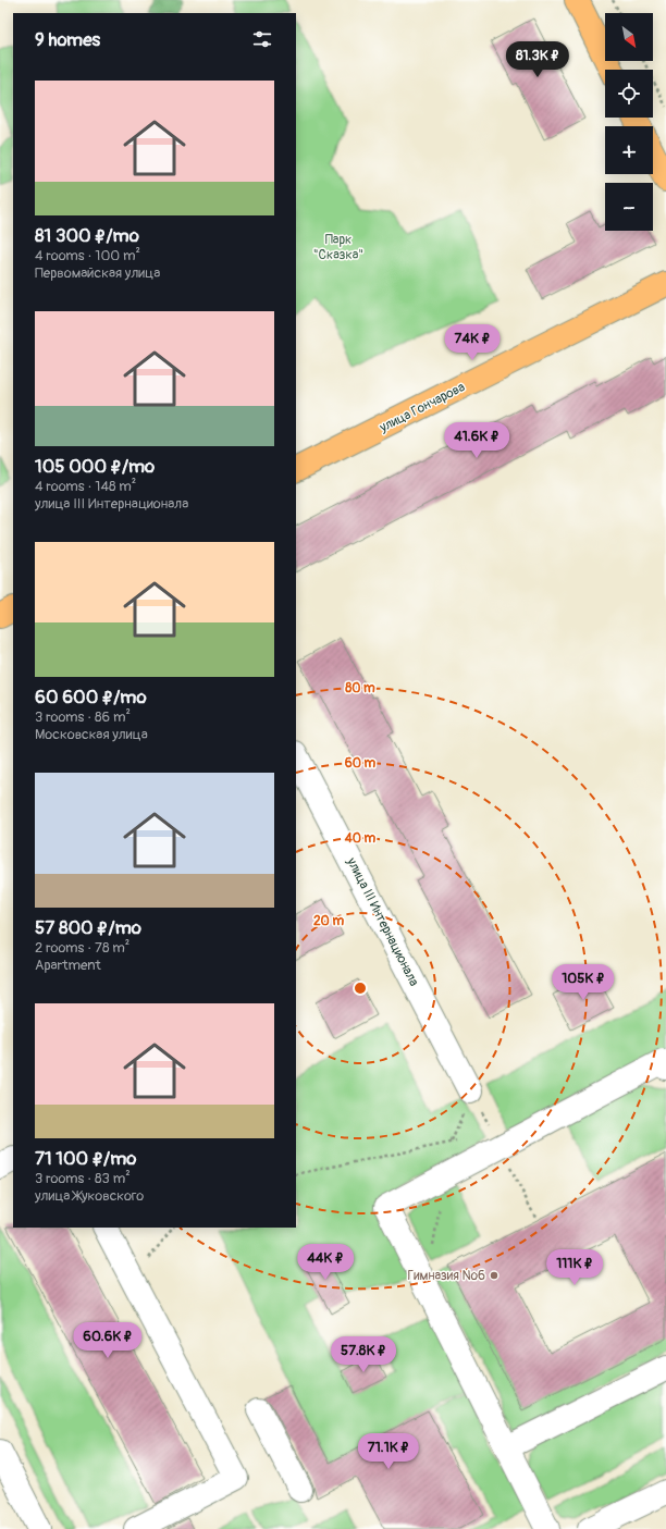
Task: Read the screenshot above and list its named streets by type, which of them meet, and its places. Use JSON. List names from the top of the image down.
{
  "streets": {
    "main road": ["улица Гончарова"],
    "street": ["улица III Интернационала"]
  },
  "parks": ["Парк \"Сказка\""],
  "places": ["Гимназия №6"],
  "north": "bottom right",
  "page": {
    "map_buttons": ["+", "−"],
    "heading": "9 homes",
    "price": [
      "81.3K ₽",
      "74K ₽",
      "41.6K ₽",
      "105K ₽",
      "44K ₽",
      "111K ₽",
      "60.6K ₽",
      "57.8K ₽",
      "71.1K ₽"
    ],
    "list": [
      {
        "name": "81 300 ₽/mo",
        "note": "4 rooms · 100 m² · Первомайская улица"
      },
      {
        "name": "105 000 ₽/mo",
        "note": "4 rooms · 148 m² · улица III Интернационала"
      },
      {
        "name": "60 600 ₽/mo",
        "note": "3 rooms · 86 m² · Московская улица"
      },
      {
        "name": "57 800 ₽/mo",
        "note": "2 rooms · 78 m² · Apartment"
      },
      {
        "name": "71 100 ₽/mo",
        "note": "3 rooms · 83 m² · улица Жуковского"
      }
    ]
  },
  "rings": [
    "80 m",
    "60 m",
    "40 m",
    "20 m"
  ]
}
